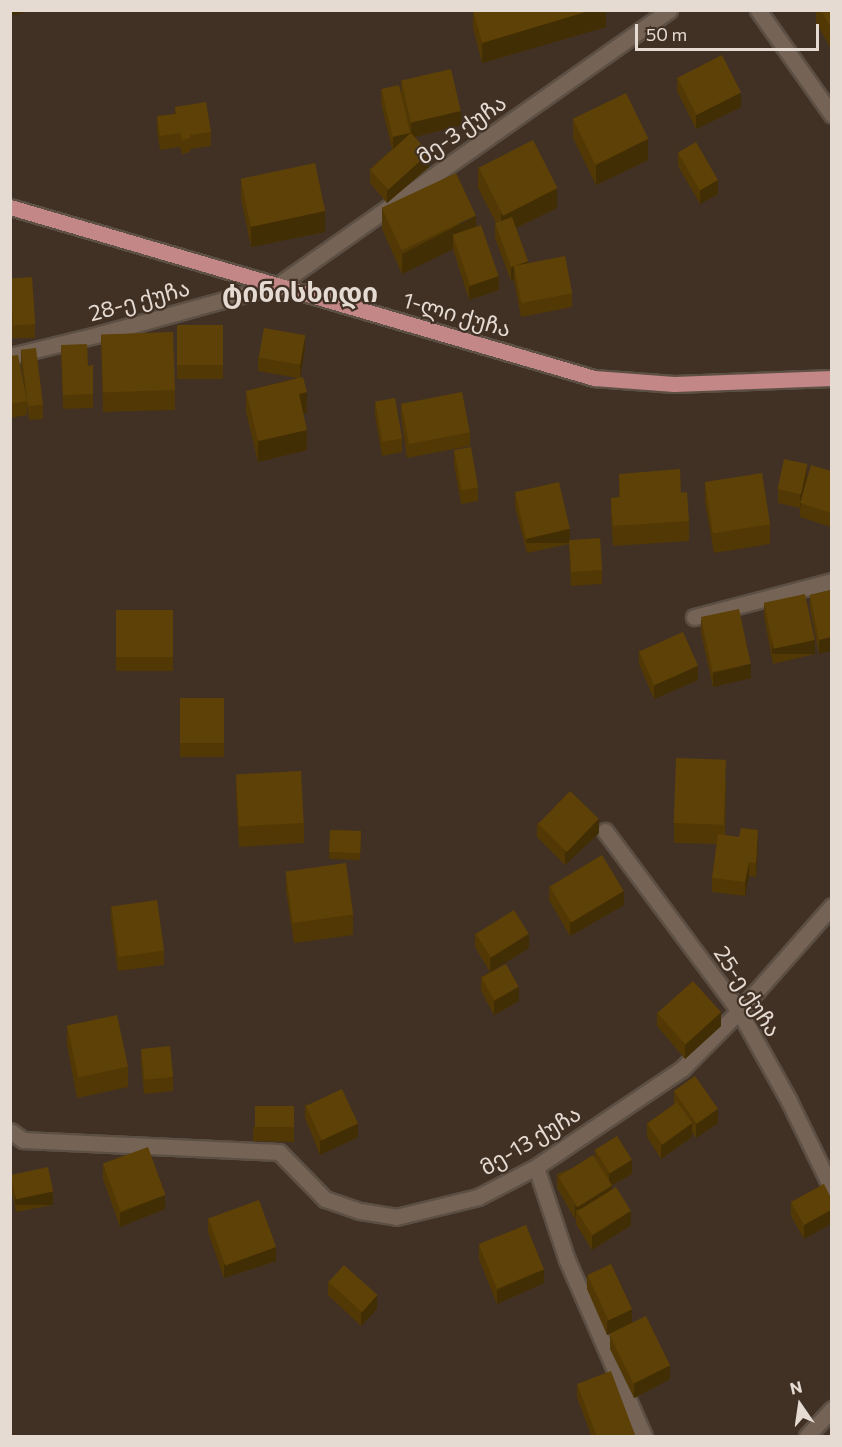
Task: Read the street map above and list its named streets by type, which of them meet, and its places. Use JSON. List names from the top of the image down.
{
  "streets": {
    "main road": ["1-ლი ქუჩა"],
    "street": [
      "მე-3 ქუჩა",
      "28-ე ქუჩა",
      "25-ე ქუჩა",
      "მე-13 ქუჩა"
    ]
  },
  "crossings": [
    ["მე-3 ქუჩა", "28-ე ქუჩა"],
    ["მე-3 ქუჩა", "1-ლი ქუჩა"],
    ["28-ე ქუჩა", "1-ლი ქუჩა"],
    ["25-ე ქუჩა", "მე-13 ქუჩა"]
  ],
  "districts": ["ტინისხიდი"],
  "scale_bar": "50 m",
  "north": "top"
}
